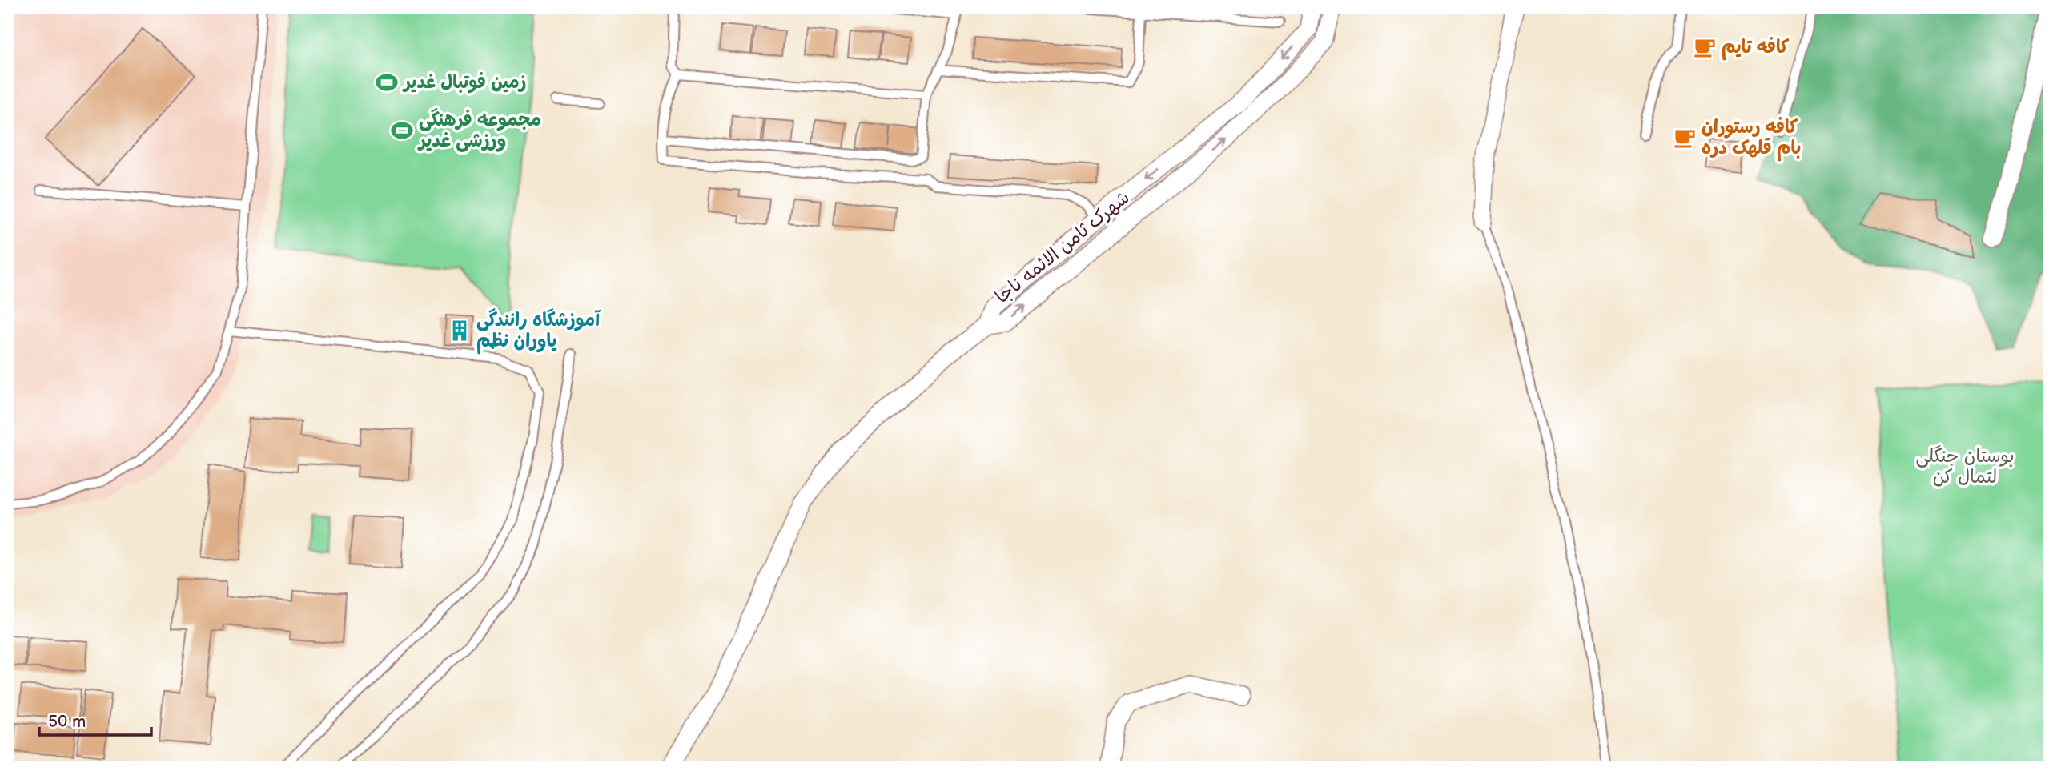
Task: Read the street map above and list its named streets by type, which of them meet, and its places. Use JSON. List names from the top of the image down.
{
  "streets": {
    "street": ["شهرک ثامن الائمه ناجا"]
  },
  "parks": ["بوستان جنگلی لتمال کن"],
  "places": {
    "cafe": ["کافه تایم", "کافه رستوران بام قلهک دره"],
    "sports": ["زمین فوتبال غدیر", "مجموعه فرهنگی ورزشی غدیر"],
    "building": ["آموزشگاه رانندگی یاوران نظم"]
  },
  "scale_bar": "50 m"
}
